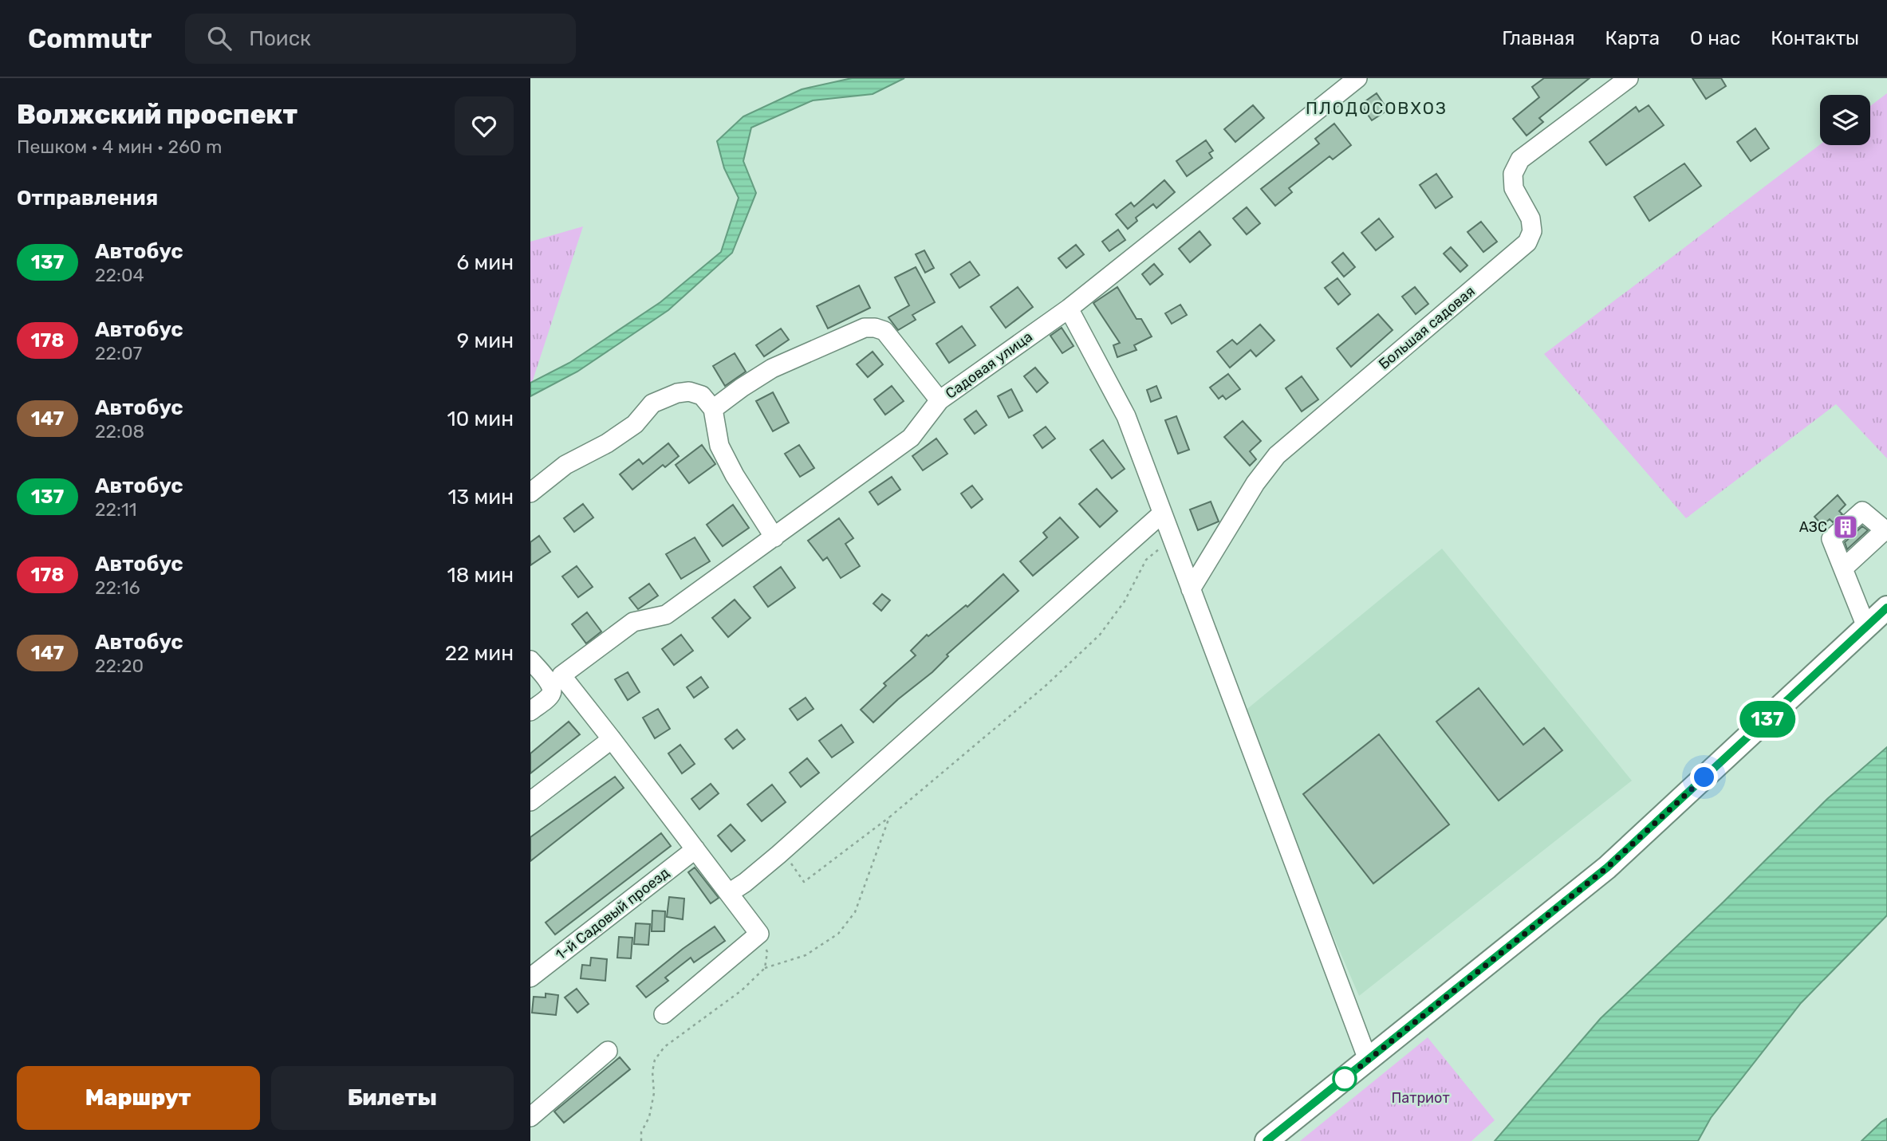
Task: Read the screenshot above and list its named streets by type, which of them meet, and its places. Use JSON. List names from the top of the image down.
{
  "streets": {
    "street": ["Большая садовая", "Садовая улица", "1-й Садовый проезд"]
  },
  "districts": ["ПЛОДОСОВХОЗ"],
  "parks": ["Патриот"],
  "places": {
    "building": ["АЗС"]
  },
  "lines": ["bus line 137"],
  "page": {
    "header": "Commutr",
    "search": "Поиск",
    "nav": [
      "Главная",
      "Карта",
      "О нас",
      "Контакты"
    ],
    "heading": [
      ["Волжский проспект", "Пешком · 4 мин · 260 m"],
      "Отправления"
    ],
    "on_map": "137",
    "list": [
      {
        "mark": "137",
        "name": "Автобус",
        "note": "22:04",
        "value": "6 мин"
      },
      {
        "mark": "178",
        "name": "Автобус",
        "note": "22:07",
        "value": "9 мин"
      },
      {
        "mark": "147",
        "name": "Автобус",
        "note": "22:08",
        "value": "10 мин"
      },
      {
        "mark": "137",
        "name": "Автобус",
        "note": "22:11",
        "value": "13 мин"
      },
      {
        "mark": "178",
        "name": "Автобус",
        "note": "22:16",
        "value": "18 мин"
      },
      {
        "mark": "147",
        "name": "Автобус",
        "note": "22:20",
        "value": "22 мин"
      }
    ],
    "buttons": ["Маршрут", "Билеты"]
  }
}
